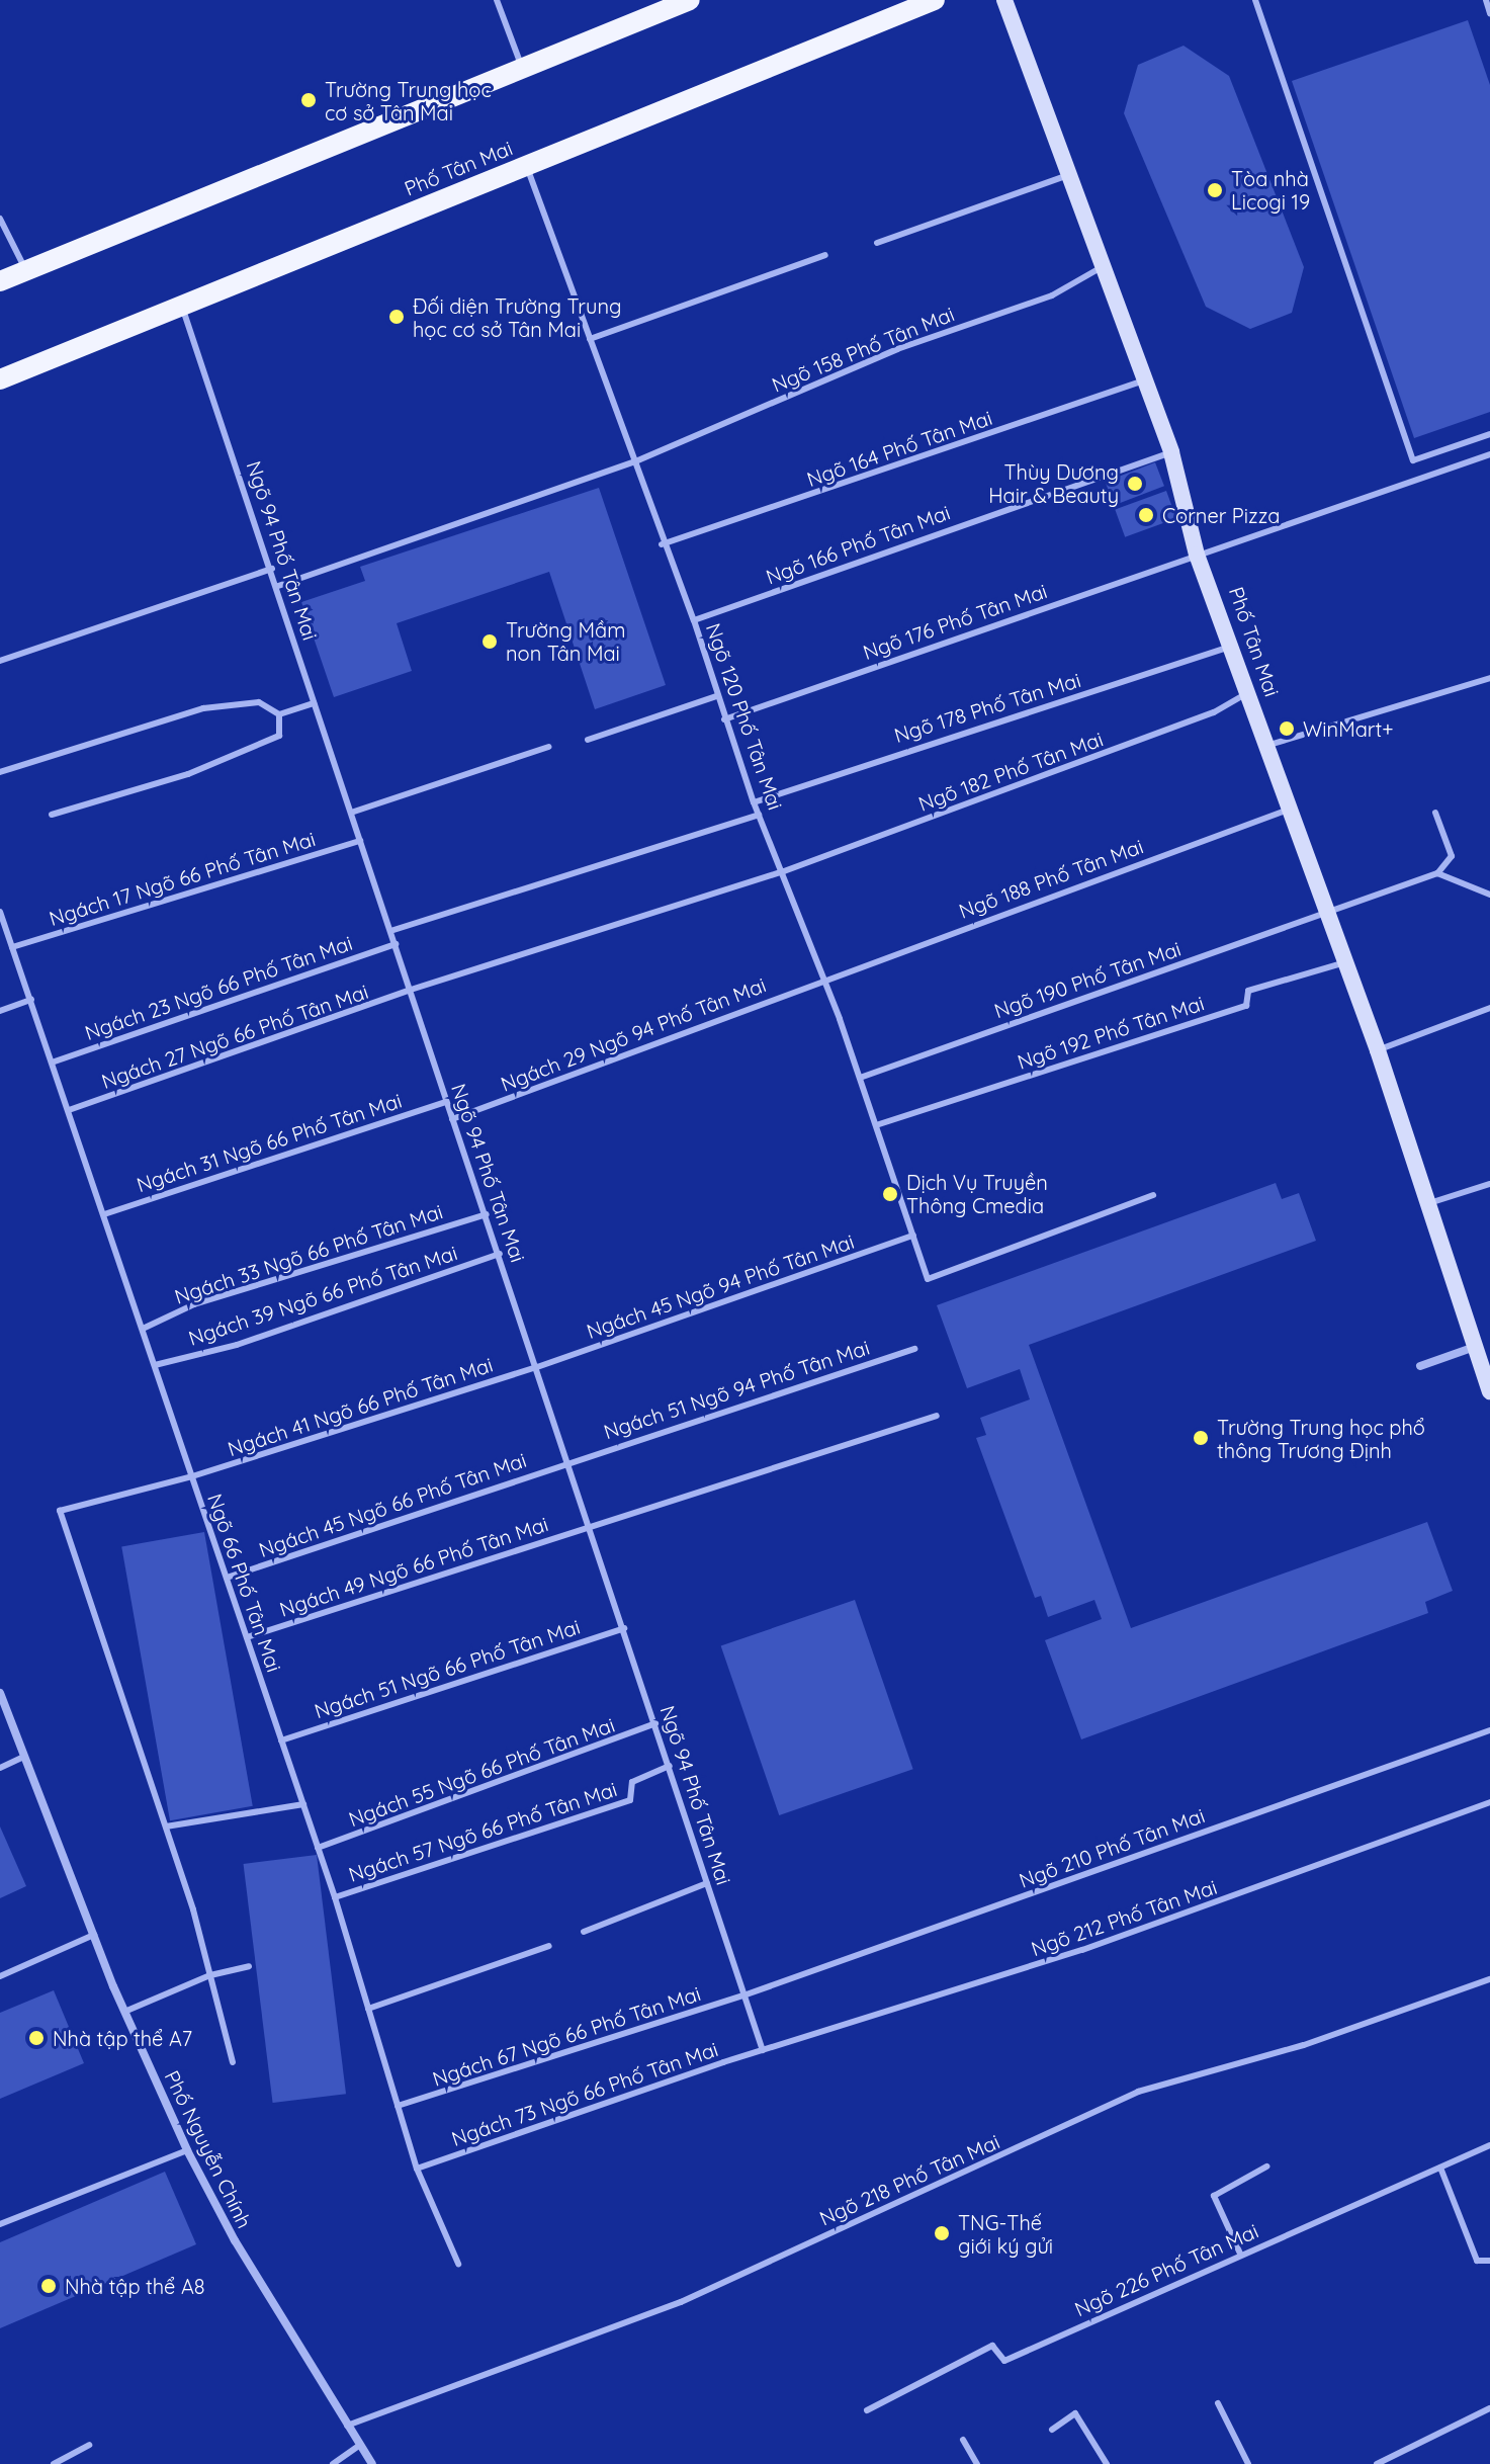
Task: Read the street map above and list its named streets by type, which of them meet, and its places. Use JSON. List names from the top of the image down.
{
  "streets": {
    "main road": ["Phố Tân Mai"],
    "street": ["Phố Nguyễn Chính"],
    "lane": [
      "Ngõ 158 Phố Tân Mai",
      "Ngõ 164 Phố Tân Mai",
      "Ngõ 166 Phố Tân Mai",
      "Ngõ 94 Phố Tân Mai",
      "Ngõ 176 Phố Tân Mai",
      "Ngõ 178 Phố Tân Mai",
      "Ngõ 120 Phố Tân Mai",
      "Ngõ 182 Phố Tân Mai",
      "Ngách 17 Ngõ 66 Phố Tân Mai",
      "Ngõ 188 Phố Tân Mai",
      "Ngõ 190 Phố Tân Mai",
      "Ngách 23 Ngõ 66 Phố Tân Mai",
      "Ngõ 192 Phố Tân Mai",
      "Ngách 29 Ngõ 94 Phố Tân Mai",
      "Ngách 27 Ngõ 66 Phố Tân Mai",
      "Ngách 31 Ngõ 66 Phố Tân Mai",
      "Ngách 33 Ngõ 66 Phố Tân Mai",
      "Ngách 45 Ngõ 94 Phố Tân Mai",
      "Ngách 39 Ngõ 66 Phố Tân Mai",
      "Ngách 51 Ngõ 94 Phố Tân Mai",
      "Ngách 41 Ngõ 66 Phố Tân Mai",
      "Ngách 45 Ngõ 66 Phố Tân Mai",
      "Ngách 49 Ngõ 66 Phố Tân Mai",
      "Ngõ 66 Phố Tân Mai",
      "Ngách 51 Ngõ 66 Phố Tân Mai",
      "Ngách 55 Ngõ 66 Phố Tân Mai",
      "Ngách 57 Ngõ 66 Phố Tân Mai",
      "Ngõ 210 Phố Tân Mai",
      "Ngõ 212 Phố Tân Mai",
      "Ngách 67 Ngõ 66 Phố Tân Mai",
      "Ngách 73 Ngõ 66 Phố Tân Mai",
      "Ngõ 218 Phố Tân Mai",
      "Ngõ 226 Phố Tân Mai"
    ]
  },
  "crossings": [
    ["Phố Tân Mai", "Ngõ 158 Phố Tân Mai"],
    ["Phố Tân Mai", "Ngõ 164 Phố Tân Mai"],
    ["Phố Tân Mai", "Ngõ 166 Phố Tân Mai"],
    ["Phố Tân Mai", "Ngõ 94 Phố Tân Mai"],
    ["Phố Tân Mai", "Ngõ 176 Phố Tân Mai"],
    ["Phố Tân Mai", "Ngõ 178 Phố Tân Mai"],
    ["Phố Tân Mai", "Ngõ 120 Phố Tân Mai"],
    ["Phố Tân Mai", "Ngõ 182 Phố Tân Mai"],
    ["Phố Tân Mai", "Ngõ 188 Phố Tân Mai"],
    ["Phố Tân Mai", "Ngõ 190 Phố Tân Mai"],
    ["Phố Tân Mai", "Ngõ 192 Phố Tân Mai"],
    ["Ngõ 158 Phố Tân Mai", "Ngõ 94 Phố Tân Mai"],
    ["Ngõ 158 Phố Tân Mai", "Ngõ 120 Phố Tân Mai"],
    ["Ngõ 164 Phố Tân Mai", "Ngõ 120 Phố Tân Mai"],
    ["Ngõ 166 Phố Tân Mai", "Ngõ 120 Phố Tân Mai"],
    ["Ngõ 94 Phố Tân Mai", "Ngõ 182 Phố Tân Mai"],
    ["Ngõ 94 Phố Tân Mai", "Ngách 17 Ngõ 66 Phố Tân Mai"],
    ["Ngõ 94 Phố Tân Mai", "Ngách 23 Ngõ 66 Phố Tân Mai"],
    ["Ngõ 94 Phố Tân Mai", "Ngách 29 Ngõ 94 Phố Tân Mai"],
    ["Ngõ 94 Phố Tân Mai", "Ngách 27 Ngõ 66 Phố Tân Mai"],
    ["Ngõ 94 Phố Tân Mai", "Ngách 31 Ngõ 66 Phố Tân Mai"],
    ["Ngõ 94 Phố Tân Mai", "Ngách 33 Ngõ 66 Phố Tân Mai"],
    ["Ngõ 94 Phố Tân Mai", "Ngách 45 Ngõ 94 Phố Tân Mai"],
    ["Ngõ 94 Phố Tân Mai", "Ngách 39 Ngõ 66 Phố Tân Mai"],
    ["Ngõ 94 Phố Tân Mai", "Ngách 51 Ngõ 94 Phố Tân Mai"],
    ["Ngõ 94 Phố Tân Mai", "Ngách 41 Ngõ 66 Phố Tân Mai"],
    ["Ngõ 94 Phố Tân Mai", "Ngách 45 Ngõ 66 Phố Tân Mai"],
    ["Ngõ 94 Phố Tân Mai", "Ngách 49 Ngõ 66 Phố Tân Mai"],
    ["Ngõ 94 Phố Tân Mai", "Ngách 51 Ngõ 66 Phố Tân Mai"],
    ["Ngõ 94 Phố Tân Mai", "Ngách 55 Ngõ 66 Phố Tân Mai"],
    ["Ngõ 94 Phố Tân Mai", "Ngách 57 Ngõ 66 Phố Tân Mai"],
    ["Ngõ 94 Phố Tân Mai", "Ngõ 210 Phố Tân Mai"],
    ["Ngõ 94 Phố Tân Mai", "Ngõ 212 Phố Tân Mai"],
    ["Ngõ 94 Phố Tân Mai", "Ngách 67 Ngõ 66 Phố Tân Mai"],
    ["Ngõ 94 Phố Tân Mai", "Ngách 73 Ngõ 66 Phố Tân Mai"],
    ["Ngõ 176 Phố Tân Mai", "Ngõ 120 Phố Tân Mai"],
    ["Ngõ 178 Phố Tân Mai", "Ngõ 120 Phố Tân Mai"],
    ["Ngõ 120 Phố Tân Mai", "Ngõ 182 Phố Tân Mai"],
    ["Ngõ 120 Phố Tân Mai", "Ngõ 188 Phố Tân Mai"],
    ["Ngõ 120 Phố Tân Mai", "Ngõ 190 Phố Tân Mai"],
    ["Ngõ 120 Phố Tân Mai", "Ngõ 192 Phố Tân Mai"],
    ["Ngõ 120 Phố Tân Mai", "Ngách 29 Ngõ 94 Phố Tân Mai"],
    ["Ngõ 120 Phố Tân Mai", "Ngách 45 Ngõ 94 Phố Tân Mai"],
    ["Ngõ 182 Phố Tân Mai", "Ngách 27 Ngõ 66 Phố Tân Mai"],
    ["Ngách 17 Ngõ 66 Phố Tân Mai", "Ngõ 66 Phố Tân Mai"],
    ["Ngõ 188 Phố Tân Mai", "Ngách 29 Ngõ 94 Phố Tân Mai"],
    ["Ngách 23 Ngõ 66 Phố Tân Mai", "Ngõ 66 Phố Tân Mai"],
    ["Ngách 27 Ngõ 66 Phố Tân Mai", "Ngõ 66 Phố Tân Mai"],
    ["Ngách 31 Ngõ 66 Phố Tân Mai", "Ngõ 66 Phố Tân Mai"],
    ["Ngách 33 Ngõ 66 Phố Tân Mai", "Ngõ 66 Phố Tân Mai"],
    ["Ngách 45 Ngõ 94 Phố Tân Mai", "Ngách 41 Ngõ 66 Phố Tân Mai"],
    ["Ngách 39 Ngõ 66 Phố Tân Mai", "Ngõ 66 Phố Tân Mai"],
    ["Ngách 51 Ngõ 94 Phố Tân Mai", "Ngách 45 Ngõ 66 Phố Tân Mai"],
    ["Ngách 41 Ngõ 66 Phố Tân Mai", "Ngõ 66 Phố Tân Mai"],
    ["Ngách 45 Ngõ 66 Phố Tân Mai", "Ngõ 66 Phố Tân Mai"],
    ["Ngách 49 Ngõ 66 Phố Tân Mai", "Ngõ 66 Phố Tân Mai"],
    ["Ngõ 66 Phố Tân Mai", "Ngách 51 Ngõ 66 Phố Tân Mai"],
    ["Ngõ 66 Phố Tân Mai", "Ngách 55 Ngõ 66 Phố Tân Mai"],
    ["Ngõ 66 Phố Tân Mai", "Ngách 57 Ngõ 66 Phố Tân Mai"],
    ["Ngõ 66 Phố Tân Mai", "Ngách 67 Ngõ 66 Phố Tân Mai"],
    ["Ngõ 66 Phố Tân Mai", "Ngách 73 Ngõ 66 Phố Tân Mai"],
    ["Ngõ 210 Phố Tân Mai", "Ngách 67 Ngõ 66 Phố Tân Mai"],
    ["Ngõ 212 Phố Tân Mai", "Ngách 73 Ngõ 66 Phố Tân Mai"],
    ["Phố Nguyễn Chính", "Ngõ 218 Phố Tân Mai"]
  ],
  "places": [
    "Trường Trung học cơ sở Tân Mai",
    "Tòa nhà Licogi 19",
    "Đối diện Trường Trung học cơ sở Tân Mai",
    "Thùy Dương Hair & Beauty",
    "Corner Pizza",
    "Trường Mầm non Tân Mai",
    "WinMart+",
    "Dịch Vụ Truyền Thông Cmedia",
    "Trường Trung học phổ thông Trương Định",
    "Nhà tập thể A7",
    "TNG-Thế giới ký gửi",
    "Nhà tập thể A8"
  ]
}
